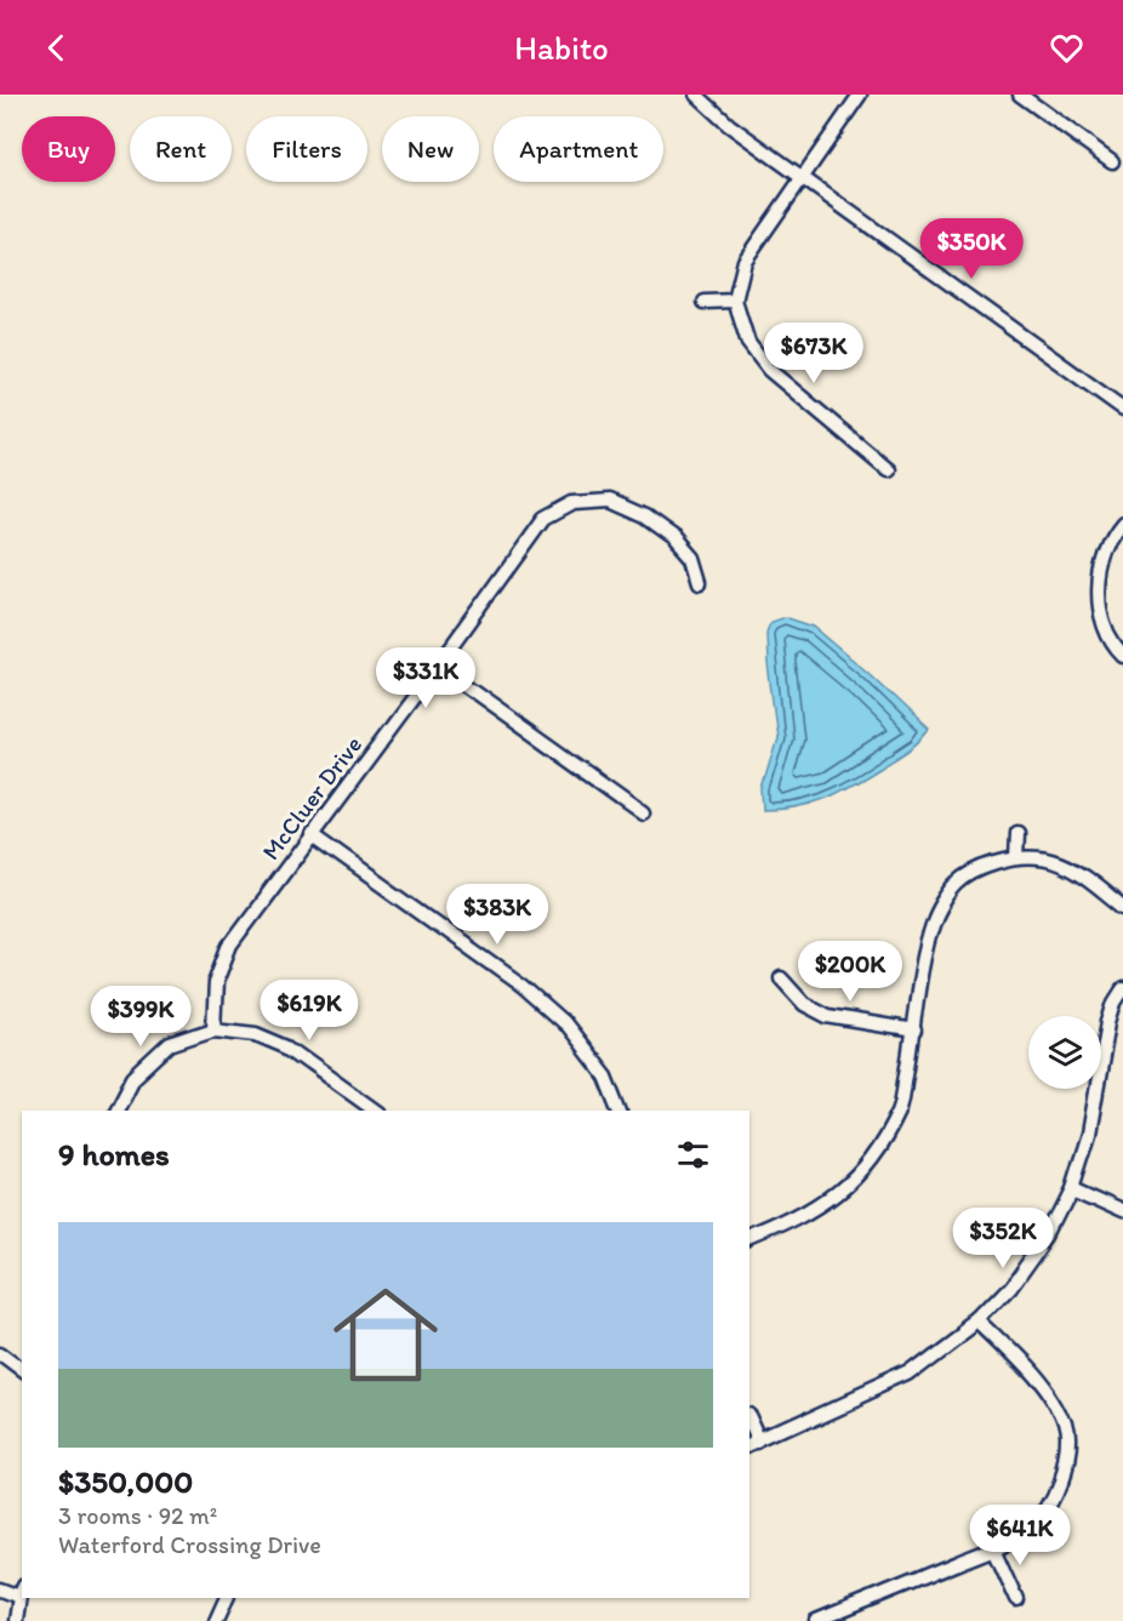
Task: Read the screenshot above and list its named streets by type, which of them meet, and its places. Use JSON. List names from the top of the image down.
{
  "streets": {
    "street": ["McCluer Drive"]
  },
  "page": {
    "header": "Habito",
    "chip": [
      "Buy",
      "Rent",
      "Filters",
      "New",
      "Apartment"
    ],
    "price": [
      "$350K",
      "$673K",
      "$331K",
      "$383K",
      "$200K",
      "$619K",
      "$399K",
      "$352K",
      "$641K"
    ],
    "heading": "9 homes",
    "list": [
      {
        "name": "$350,000",
        "note": "3 rooms · 92 m² · Waterford Crossing Drive"
      }
    ]
  }
}
